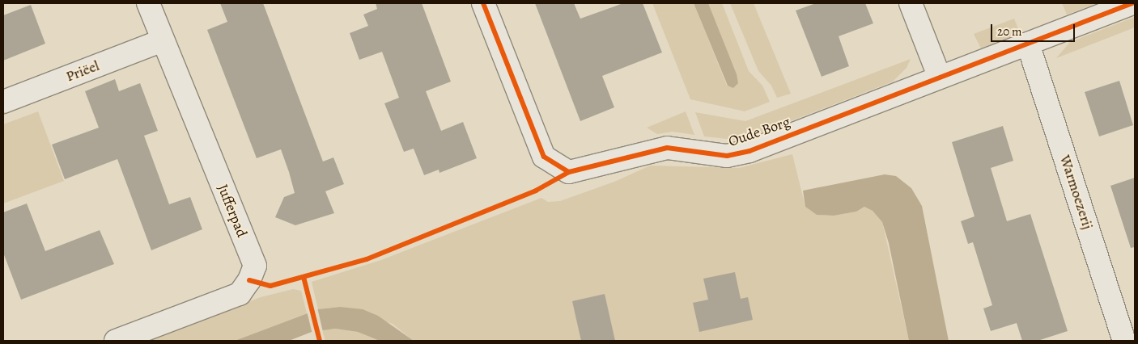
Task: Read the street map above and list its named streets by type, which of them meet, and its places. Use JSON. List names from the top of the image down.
{
  "streets": {
    "street": [
      "Priëel",
      "Oude Borg",
      "Warmoezerij",
      "Jufferpad"
    ]
  },
  "crossings": [
    ["Priëel", "Jufferpad"],
    ["Oude Borg", "Warmoezerij"]
  ],
  "scale_bar": "20 m"
}
